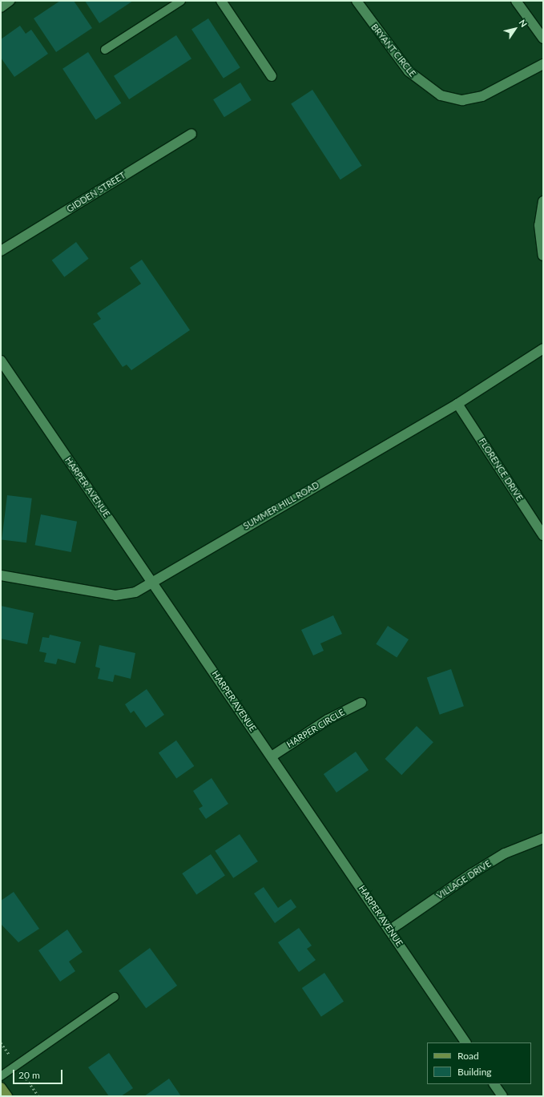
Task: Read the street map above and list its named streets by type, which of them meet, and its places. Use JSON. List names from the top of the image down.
{
  "streets": {
    "street": [
      "BRYANT CIRCLE",
      "GIDDEN STREET",
      "FLORENCE DRIVE",
      "HARPER AVENUE",
      "SUMMER HILL ROAD",
      "HARPER CIRCLE",
      "VILLAGE DRIVE"
    ]
  },
  "crossings": [
    ["FLORENCE DRIVE", "SUMMER HILL ROAD"],
    ["HARPER AVENUE", "SUMMER HILL ROAD"],
    ["HARPER AVENUE", "HARPER CIRCLE"],
    ["HARPER AVENUE", "VILLAGE DRIVE"]
  ],
  "legend": ["Road", "Building"],
  "scale_bar": "20 m",
  "north": "top right"
}
